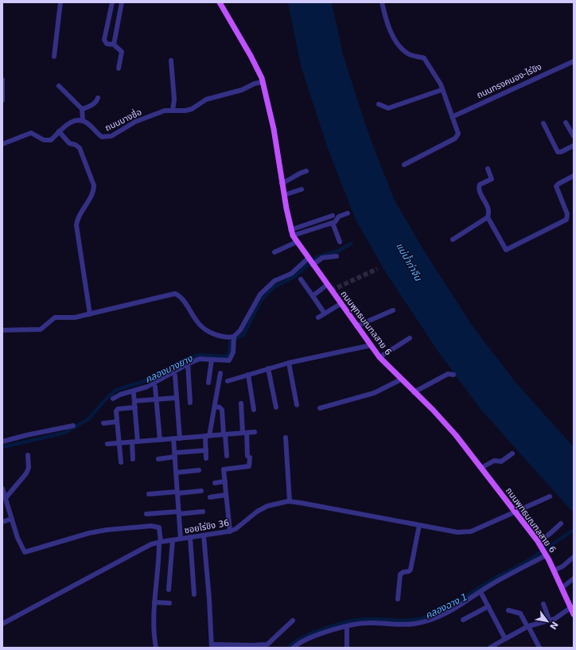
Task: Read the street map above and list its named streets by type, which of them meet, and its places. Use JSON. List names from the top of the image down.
{
  "streets": {
    "main road": ["ถนนพุทธมณฑลสาย 6"],
    "street": ["ถนนทรงคนอง-ไร่ขิง", "ถนนบางซื่อ", "ซอยไร่ขิง 36"]
  },
  "crossings": [
    ["ถนนบางซื่อ", "ถนนพุทธมณฑลสาย 6"],
    ["ถนนพุทธมณฑลสาย 6", "ซอยไร่ขิง 36"]
  ],
  "water": ["แม่น้ำท่าจีน", "คลองบางยาง", "คลองฉาง 1"],
  "north": "bottom right"
}
